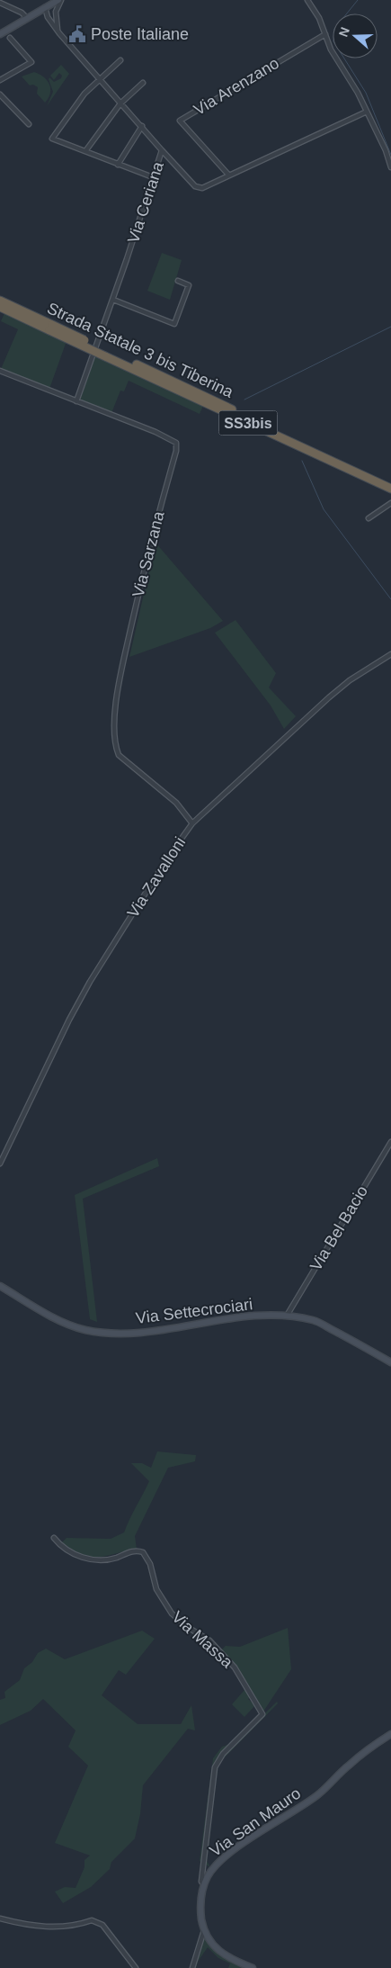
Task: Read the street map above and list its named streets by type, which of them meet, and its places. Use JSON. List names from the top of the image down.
{
  "streets": {
    "highway": ["Strada Statale 3 bis Tiberina", "SS3bis"],
    "main road": ["Via Settecrociari", "Via San Mauro"],
    "street": [
      "Via Arenzano",
      "Via Ceriana",
      "Via Sarzana",
      "Via Zavalloni",
      "Via Bel Bacio",
      "Via Massa"
    ]
  },
  "crossings": [
    ["Via Ceriana", "Via Sarzana"],
    ["Via Sarzana", "Via Zavalloni"],
    ["Via Bel Bacio", "Via Settecrociari"],
    ["Via Massa", "Via San Mauro"]
  ],
  "places": {
    "public building": ["Poste Italiane"]
  },
  "north": "left"
}
